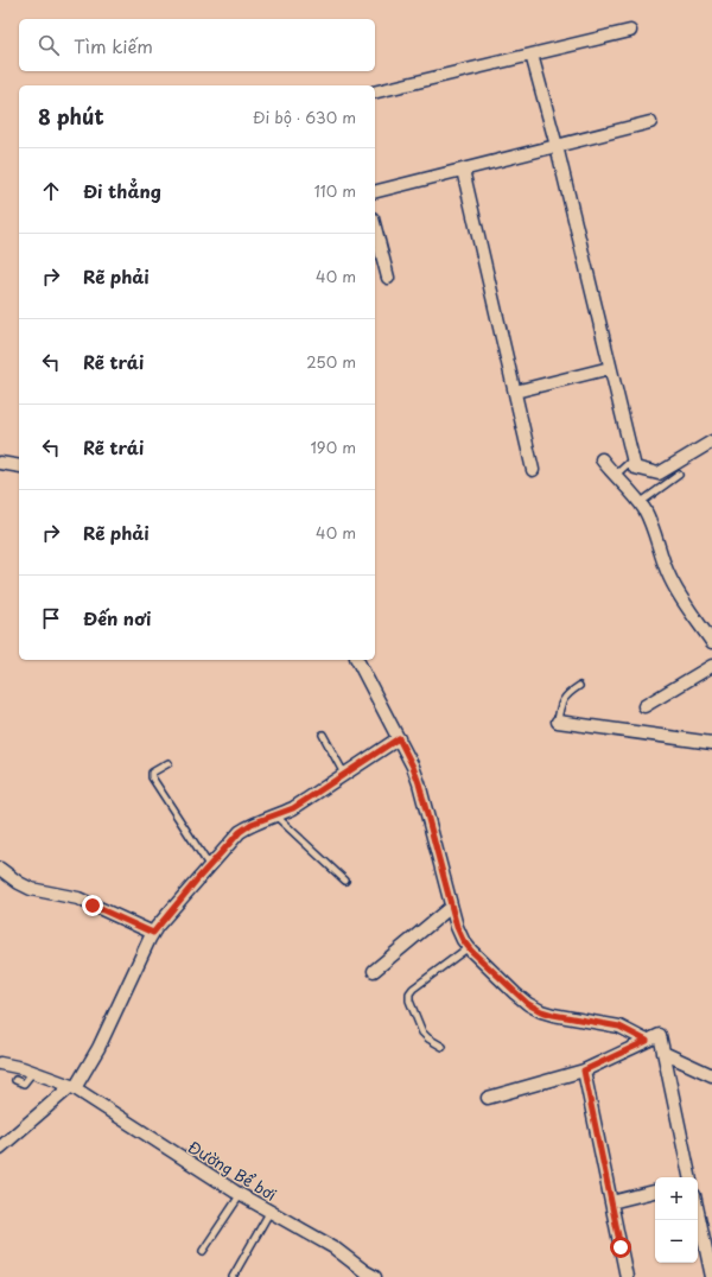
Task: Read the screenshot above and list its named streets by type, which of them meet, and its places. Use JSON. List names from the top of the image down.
{
  "streets": {
    "street": ["Đường Bể bơi"]
  },
  "page": {
    "search": "Tìm kiếm",
    "heading": ["8 phút", "Đi bộ · 630 m"],
    "list": [
      ["Đi thẳng", "110 m"],
      ["Rẽ phải", "40 m"],
      ["Rẽ trái", "250 m"],
      ["Rẽ trái", "190 m"],
      ["Rẽ phải", "40 m"],
      "Đến nơi"
    ],
    "map_buttons": ["+", "−"]
  }
}
